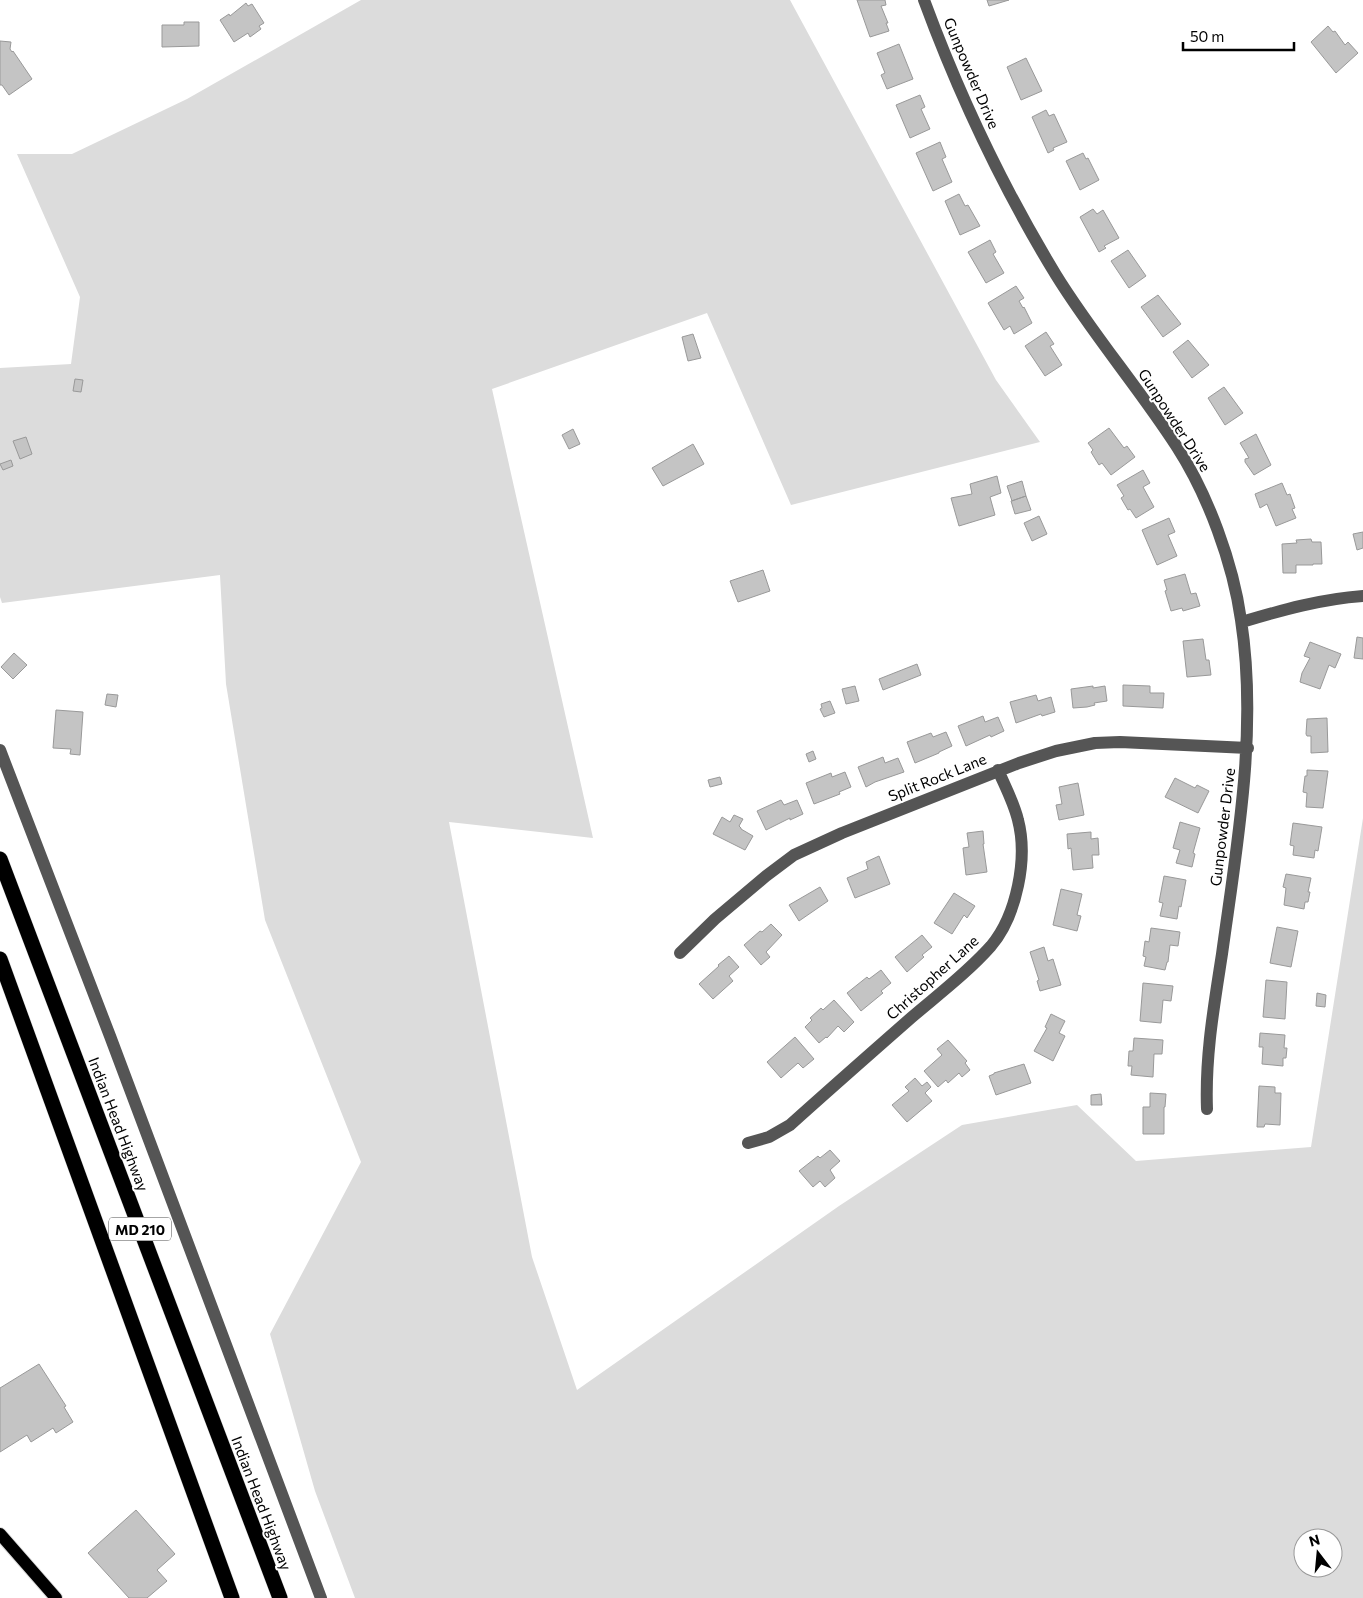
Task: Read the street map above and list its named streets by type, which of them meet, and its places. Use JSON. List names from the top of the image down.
{
  "streets": {
    "highway": ["Indian Head Highway", "MD 210"],
    "street": ["Gunpowder Drive", "Split Rock Lane", "Christopher Lane"]
  },
  "crossings": [
    ["Gunpowder Drive", "Split Rock Lane"],
    ["Split Rock Lane", "Christopher Lane"]
  ],
  "scale_bar": "50 m",
  "north": "top"
}
